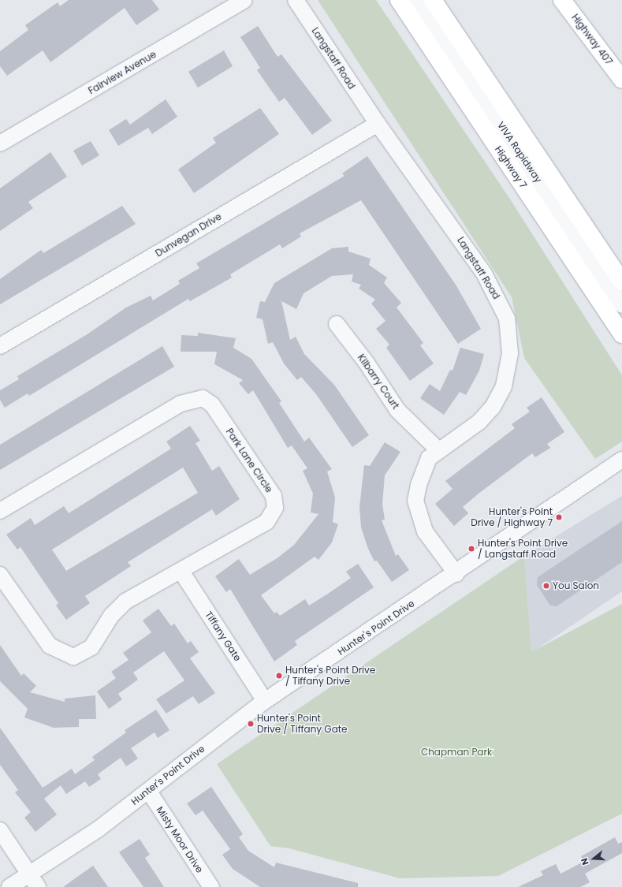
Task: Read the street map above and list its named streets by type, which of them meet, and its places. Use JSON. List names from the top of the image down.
{
  "streets": {
    "main road": ["Highway 407", "Highway 7"],
    "street": [
      "Langstaff Road",
      "Fairview Avenue",
      "VIVA Rapidway",
      "Dunvegan Drive",
      "Kilbarry Court",
      "Park Lane Circle",
      "Hunter's Point Drive",
      "Tiffany Gate",
      "Misty Moor Drive"
    ]
  },
  "crossings": [
    ["Langstaff Road", "Dunvegan Drive"],
    ["Langstaff Road", "Kilbarry Court"],
    ["Langstaff Road", "Hunter's Point Drive"],
    ["Park Lane Circle", "Tiffany Gate"],
    ["Hunter's Point Drive", "Tiffany Gate"],
    ["Hunter's Point Drive", "Misty Moor Drive"]
  ],
  "parks": ["Chapman Park"],
  "places": [
    "Hunter's Point Drive / Highway 7",
    "Hunter's Point Drive / Langstaff Road",
    "You Salon",
    "Hunter's Point Drive / Tiffany Drive",
    "Hunter's Point Drive / Tiffany Gate"
  ],
  "north": "left"
}
